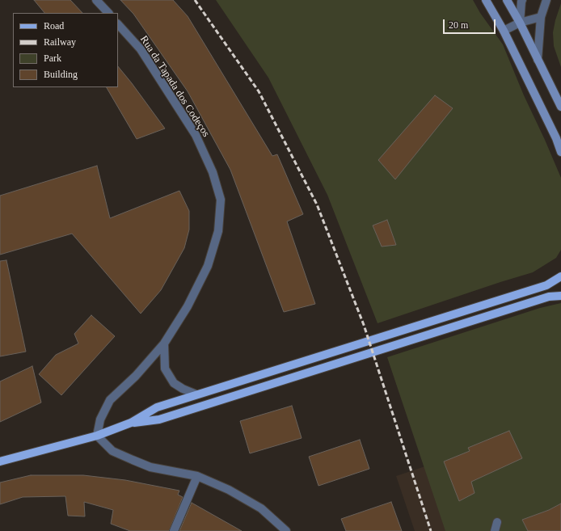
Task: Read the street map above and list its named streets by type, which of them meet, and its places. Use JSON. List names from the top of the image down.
{
  "streets": {
    "street": ["Rua da Tapada dos Codeços"]
  },
  "legend": [
    "Road",
    "Railway",
    "Park",
    "Building"
  ],
  "scale_bar": "20 m"
}
